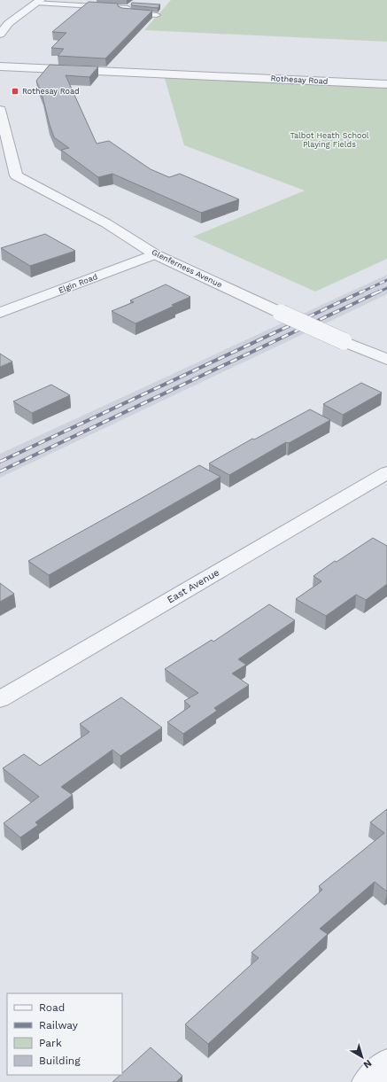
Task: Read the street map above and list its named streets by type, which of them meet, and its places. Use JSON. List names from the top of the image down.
{
  "streets": {
    "street": [
      "Rothesay Road",
      "Glenferness Avenue",
      "Elgin Road",
      "East Avenue"
    ]
  },
  "crossings": [
    ["Glenferness Avenue", "Elgin Road"]
  ],
  "parks": ["Talbot Heath School Playing Fields"],
  "places": {
    "transit": ["Rothesay Road"]
  },
  "legend": [
    "Road",
    "Railway",
    "Park",
    "Building"
  ],
  "north": "bottom right"
}
